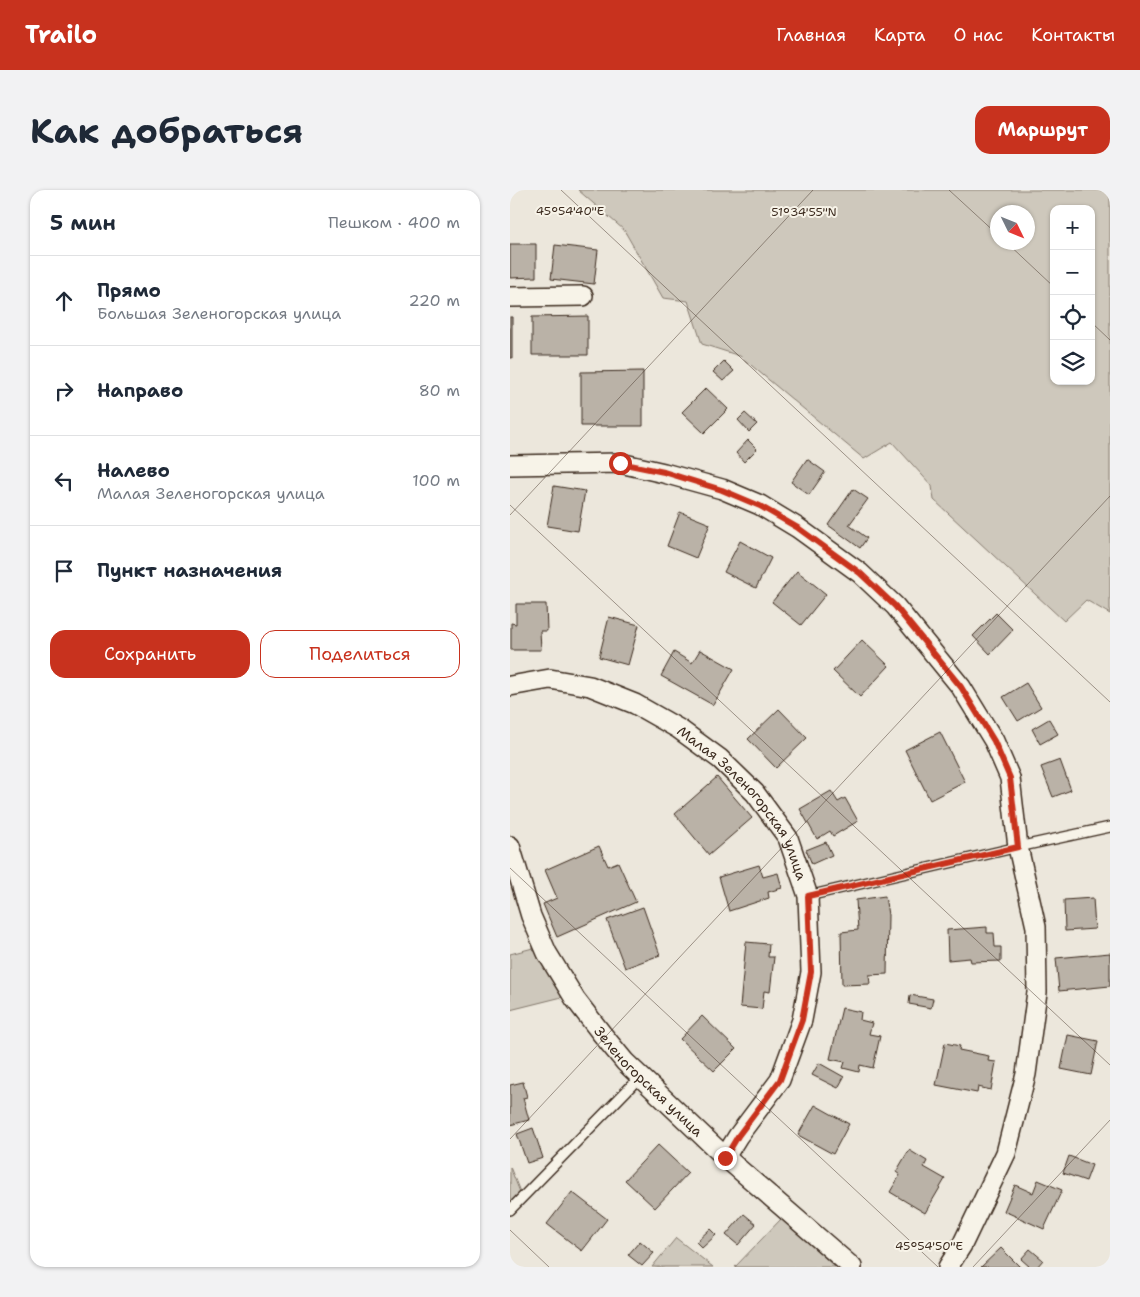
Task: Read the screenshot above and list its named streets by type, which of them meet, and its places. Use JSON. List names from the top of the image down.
{
  "streets": {
    "street": ["Малая Зеленогорская улица", "Зеленогорская улица"]
  },
  "crossings": [
    ["Малая Зеленогорская улица", "Зеленогорская улица"]
  ],
  "north": "bottom right",
  "page": {
    "header": "Trailo",
    "nav": [
      "Главная",
      "Карта",
      "О нас",
      "Контакты"
    ],
    "buttons": [
      "Маршрут",
      ["Сохранить", "Поделиться"]
    ],
    "title": "Как добраться",
    "heading": ["5 мин", "Пешком · 400 m"],
    "map_buttons": ["+", "−"],
    "list": [
      ["Прямо", "Большая Зеленогорская улица", "220 m"],
      ["Направо", "80 m"],
      ["Налево", "Малая Зеленогорская улица", "100 m"],
      "Пункт назначения"
    ]
  },
  "coordinates": ["45°54'40\"E", "51°34'55\"N", "45°54'50\"E"]
}
